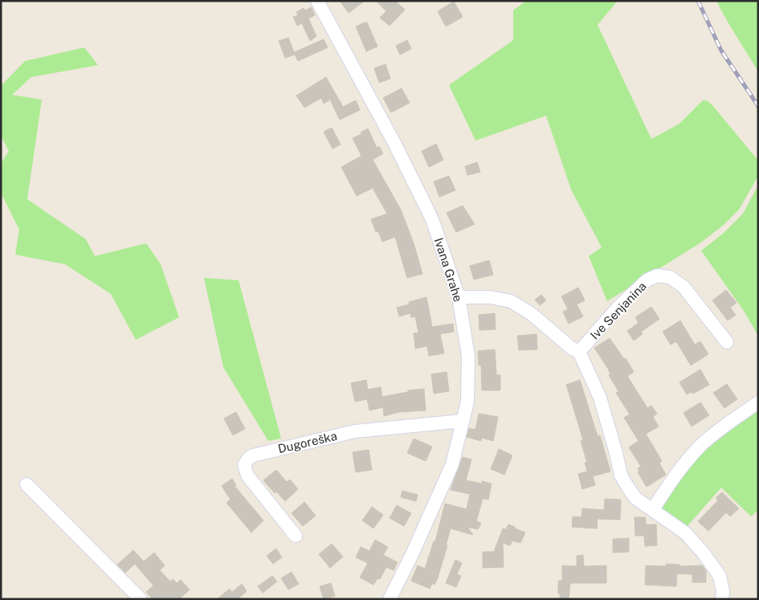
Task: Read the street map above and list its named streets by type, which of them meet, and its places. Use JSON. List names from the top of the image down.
{
  "streets": {
    "street": ["Ivana Grahe", "Ive Senjanina", "Dugoreška"]
  },
  "crossings": [
    ["Ivana Grahe", "Dugoreška"]
  ]
}
